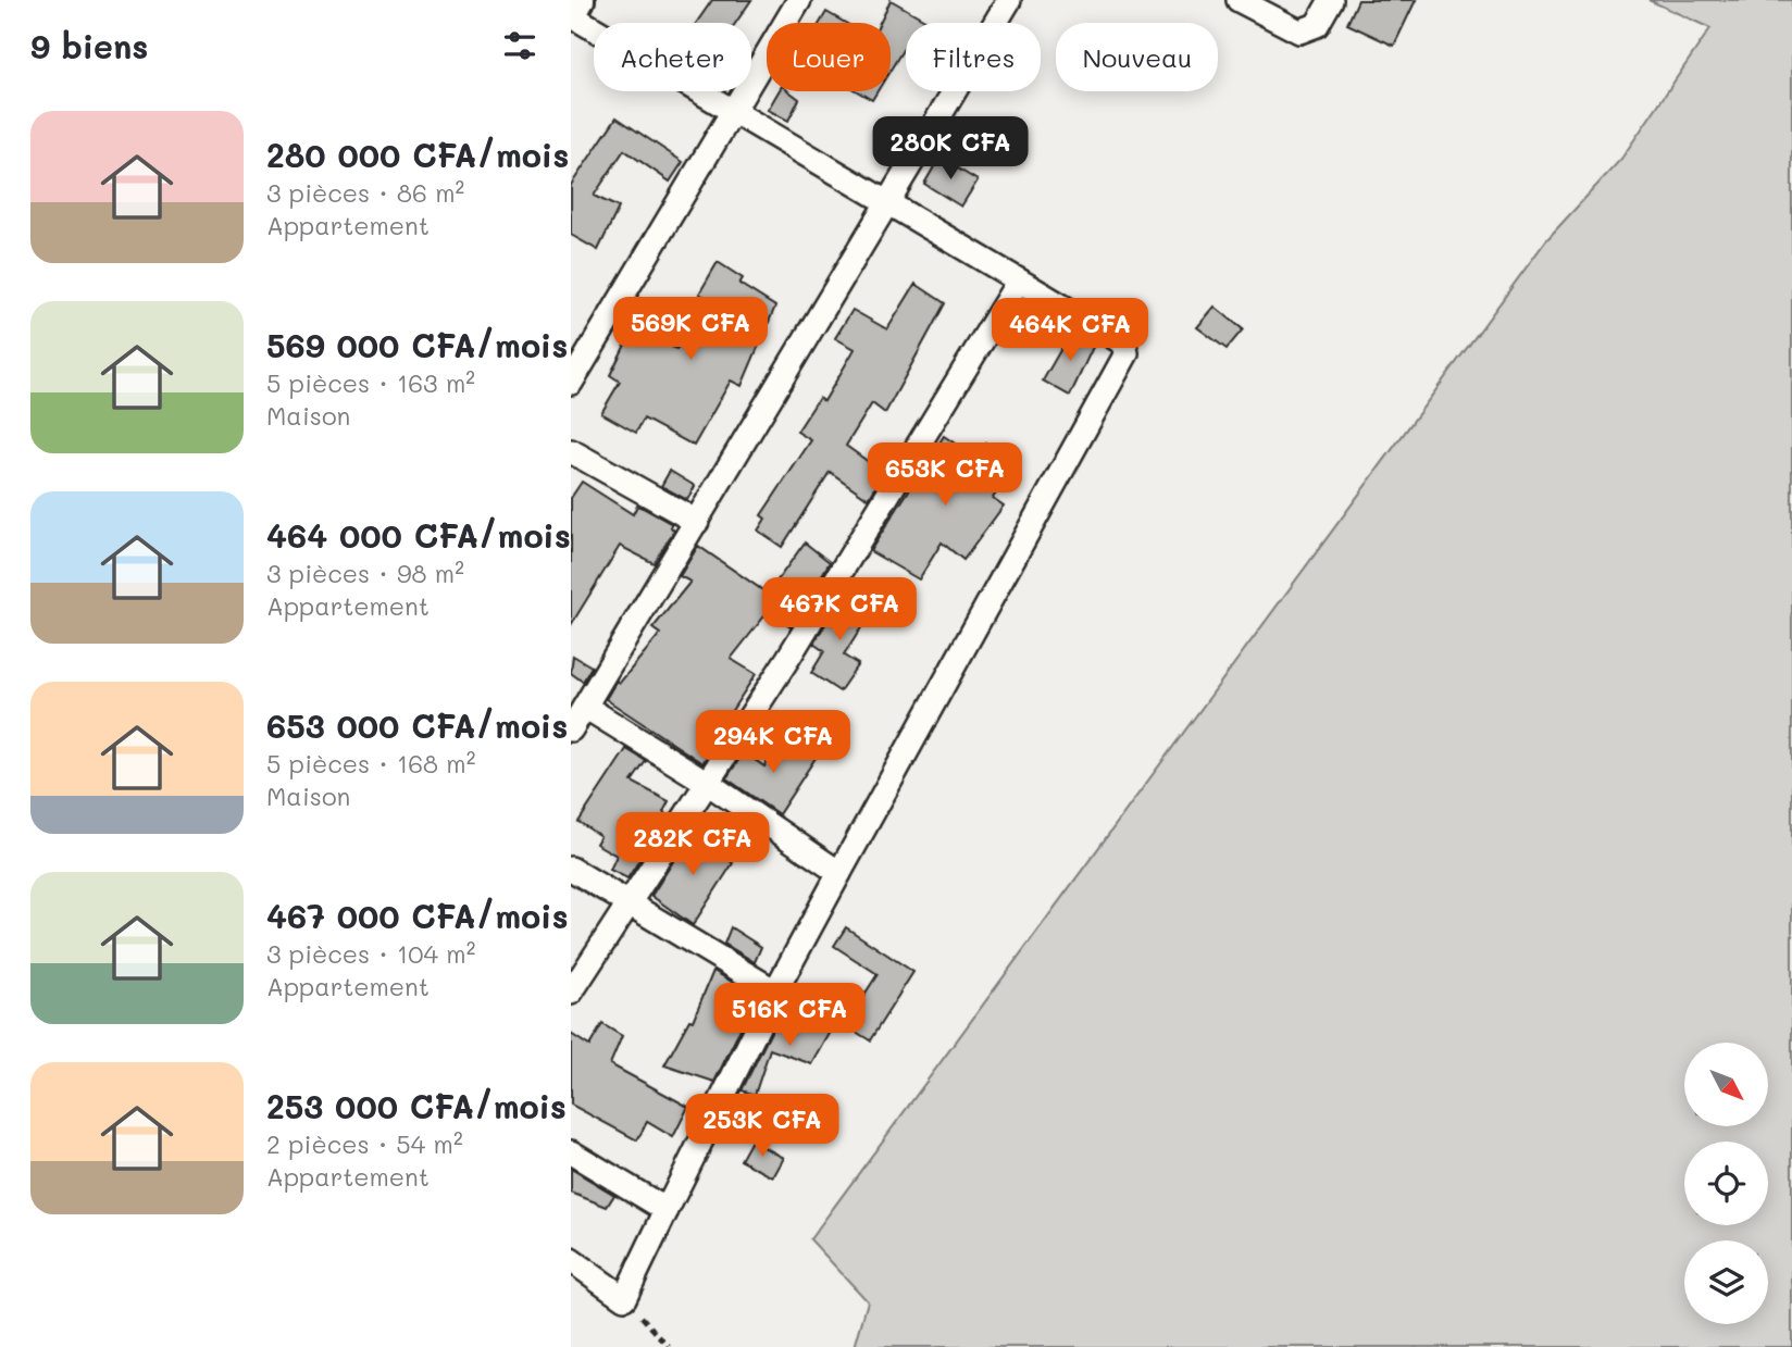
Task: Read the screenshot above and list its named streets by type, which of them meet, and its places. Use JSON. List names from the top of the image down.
{
  "north": "bottom right",
  "page": {
    "heading": "9 biens",
    "chip": [
      "Acheter",
      "Louer",
      "Filtres",
      "Nouveau"
    ],
    "list": [
      {
        "name": "280 000 CFA/mois",
        "note": "3 pièces · 86 m² · Appartement"
      },
      {
        "name": "569 000 CFA/mois",
        "note": "5 pièces · 163 m² · Maison"
      },
      {
        "name": "464 000 CFA/mois",
        "note": "3 pièces · 98 m² · Appartement"
      },
      {
        "name": "653 000 CFA/mois",
        "note": "5 pièces · 168 m² · Maison"
      },
      {
        "name": "467 000 CFA/mois",
        "note": "3 pièces · 104 m² · Appartement"
      },
      {
        "name": "253 000 CFA/mois",
        "note": "2 pièces · 54 m² · Appartement"
      }
    ],
    "price": [
      "280K CFA",
      "569K CFA",
      "464K CFA",
      "653K CFA",
      "467K CFA",
      "294K CFA",
      "282K CFA",
      "516K CFA",
      "253K CFA"
    ]
  }
}
